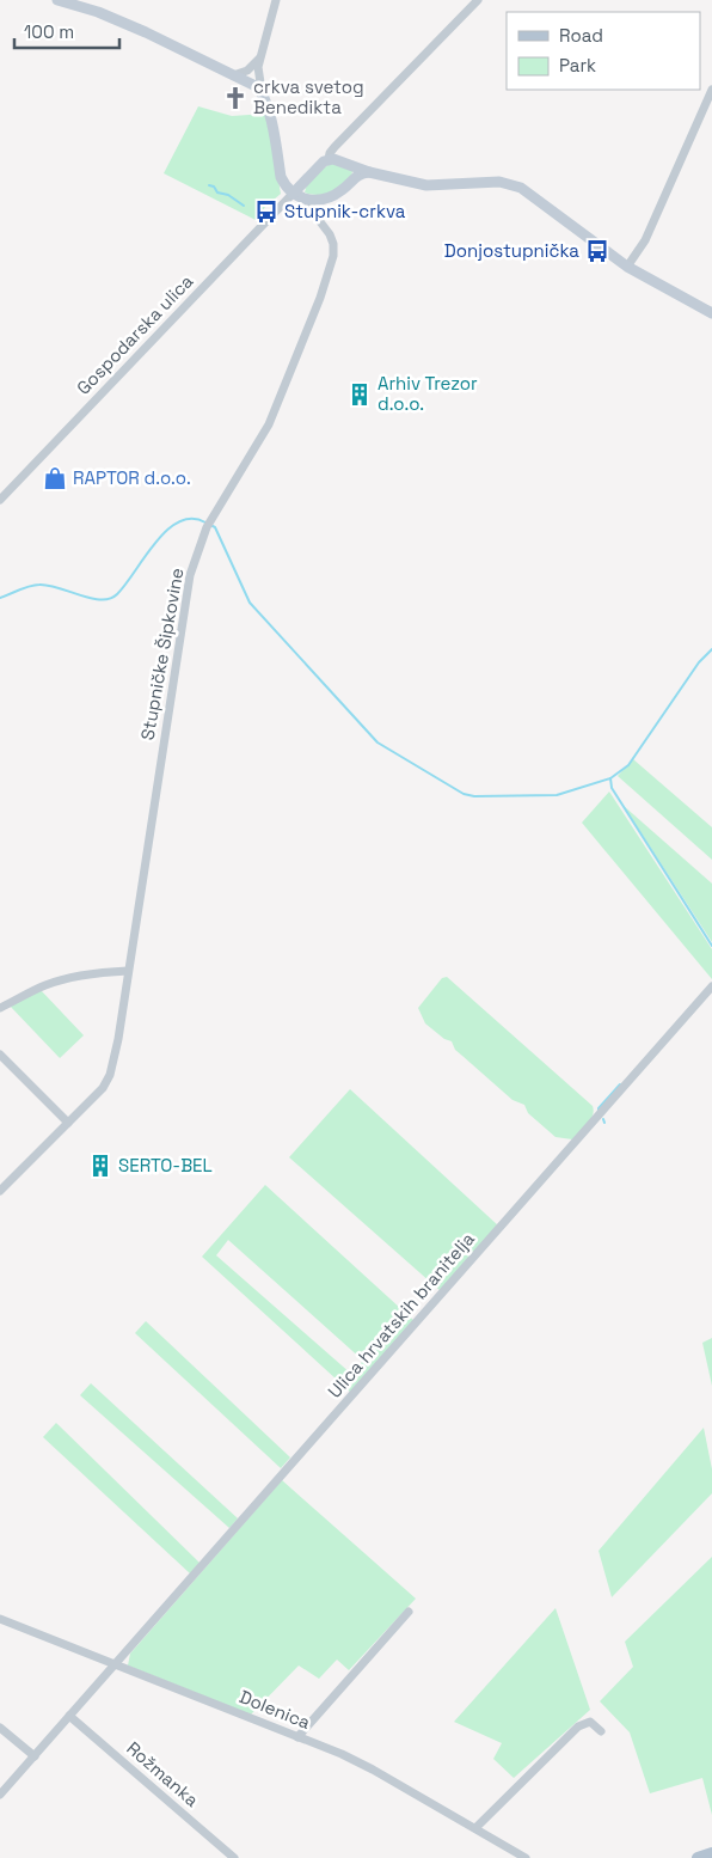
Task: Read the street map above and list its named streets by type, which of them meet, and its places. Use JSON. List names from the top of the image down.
{
  "streets": {
    "street": [
      "Gospodarska ulica",
      "Stupničke Šipkovine",
      "Ulica hrvatskih branitelja",
      "Dolenica",
      "Rožmanka"
    ]
  },
  "crossings": [
    ["Ulica hrvatskih branitelja", "Dolenica"]
  ],
  "places": {
    "church": ["crkva svetog Benedikta"],
    "bus stop": ["Stupnik-crkva", "Donjostupnička"],
    "building": ["Arhiv Trezor d.o.o.", "SERTO-BEL"],
    "shop": ["RAPTOR d.o.o."]
  },
  "legend": ["Road", "Park"],
  "scale_bar": "100 m"
}
